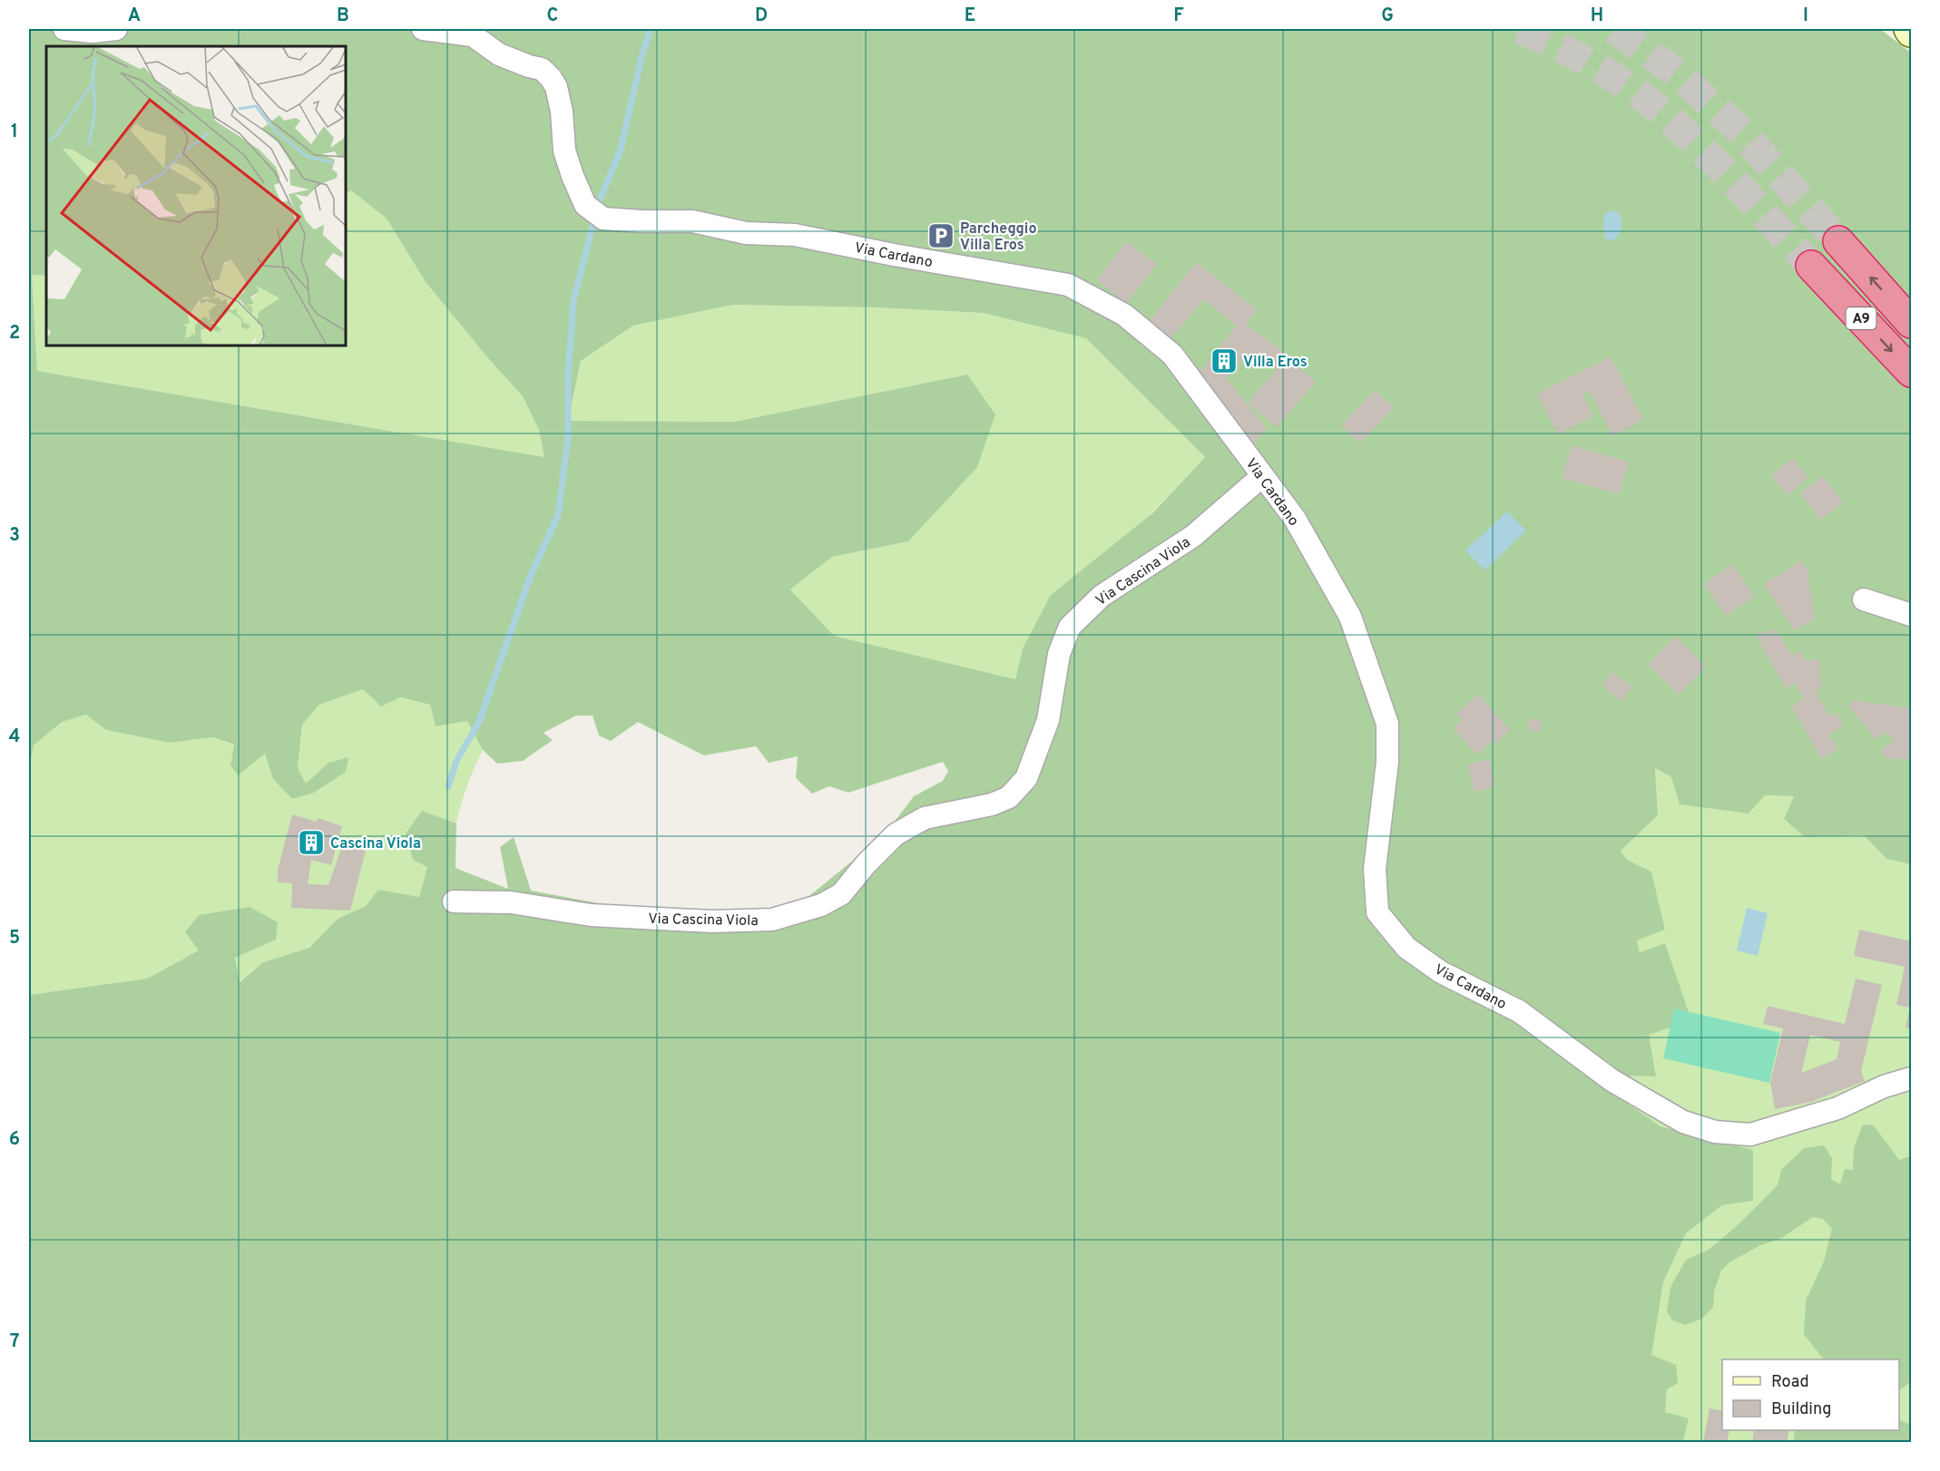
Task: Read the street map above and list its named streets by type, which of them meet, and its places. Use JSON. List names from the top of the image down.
{
  "streets": {
    "highway": ["A9"],
    "street": ["Via Cardano", "Via Cascina Viola"]
  },
  "crossings": [
    ["Via Cardano", "Via Cascina Viola"]
  ],
  "places": {
    "parking": ["Parcheggio Villa Eros"],
    "building": ["Villa Eros", "Cascina Viola"]
  },
  "legend": ["Road", "Building"],
  "grid": {
    "columns": [
      "A",
      "B",
      "C",
      "D",
      "E",
      "F",
      "G",
      "H",
      "I"
    ],
    "rows": [
      "1",
      "2",
      "3",
      "4",
      "5",
      "6",
      "7"
    ]
  }
}
